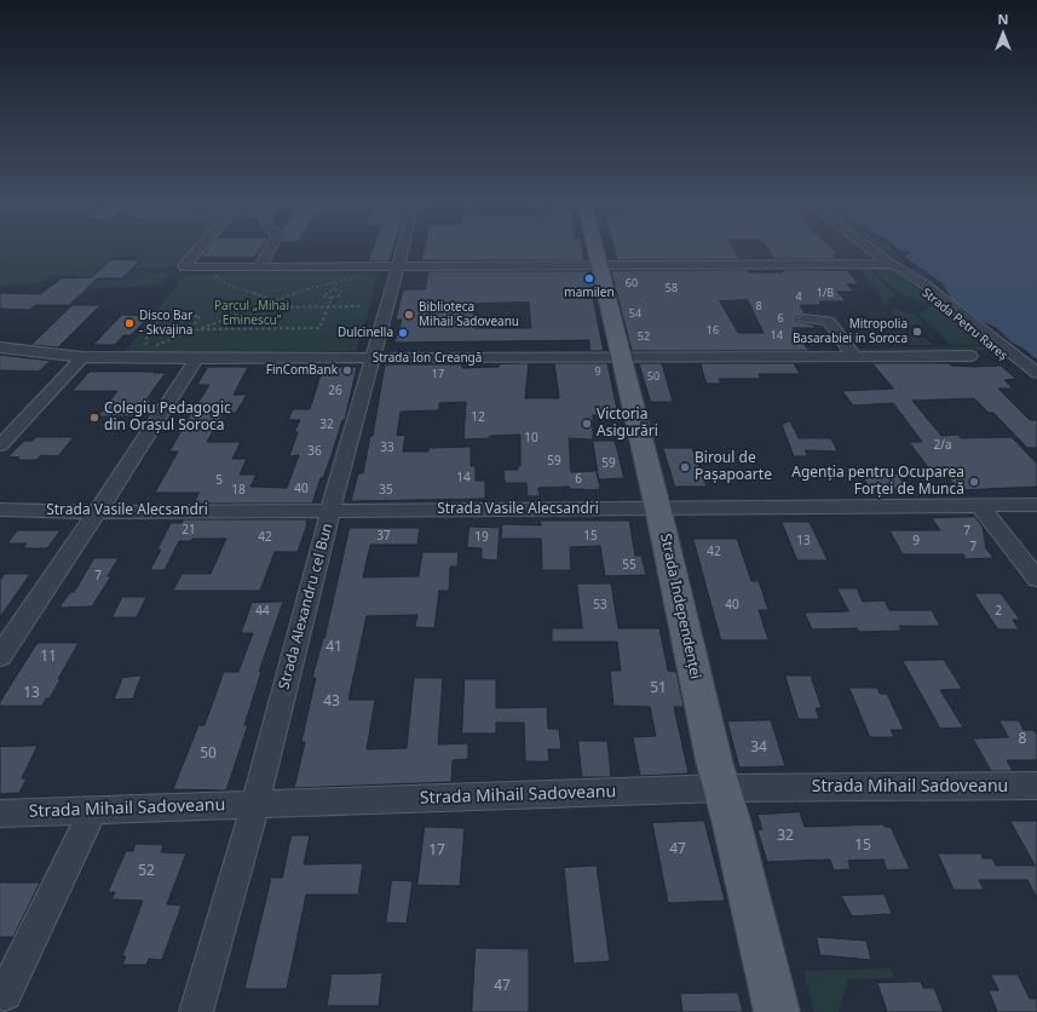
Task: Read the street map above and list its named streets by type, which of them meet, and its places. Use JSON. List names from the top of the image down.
{
  "streets": {
    "main road": ["Strada Independenței"],
    "street": [
      "Strada Petru Rareș",
      "Strada Ion Creangă",
      "Strada Vasile Alecsandri",
      "Strada Alexandru cel Bun",
      "Strada Mihail Sadoveanu"
    ]
  },
  "crossings": [
    ["Strada Ion Creangă", "Strada Alexandru cel Bun"],
    ["Strada Ion Creangă", "Strada Independenței"],
    ["Strada Vasile Alecsandri", "Strada Alexandru cel Bun"],
    ["Strada Vasile Alecsandri", "Strada Independenței"],
    ["Strada Alexandru cel Bun", "Strada Mihail Sadoveanu"],
    ["Strada Independenței", "Strada Mihail Sadoveanu"]
  ],
  "parks": ["Parcul „Mihai Eminescu”"],
  "places": [
    "mamilen",
    "Biblioteca Mihail Sadoveanu",
    "Disco Bar - Skvajina",
    "Mitropolia Basarabiei in Soroca",
    "Dulcinella",
    "FinComBank",
    "Colegiu Pedagogic din Orașul Soroca",
    "Victoria Asigurări",
    "Biroul de Pașapoarte",
    "Agenția pentru Ocuparea Forței de Muncă"
  ],
  "house_numbers": [
    "60",
    "58",
    "1/B",
    "4",
    "8",
    "54",
    "6",
    "16",
    "14",
    "52",
    "9",
    "17",
    "50",
    "26",
    "12",
    "32",
    "10",
    "2/a",
    "33",
    "36",
    "59",
    "59",
    "14",
    "6",
    "5",
    "40",
    "18",
    "35",
    "21",
    "7",
    "37",
    "15",
    "42",
    "19",
    "13",
    "9",
    "7",
    "42",
    "55",
    "7",
    "53",
    "40",
    "44",
    "2",
    "41",
    "11",
    "51",
    "13",
    "43",
    "8",
    "34",
    "50",
    "32",
    "15",
    "47",
    "17",
    "52",
    "47"
  ],
  "north": "top"
}
